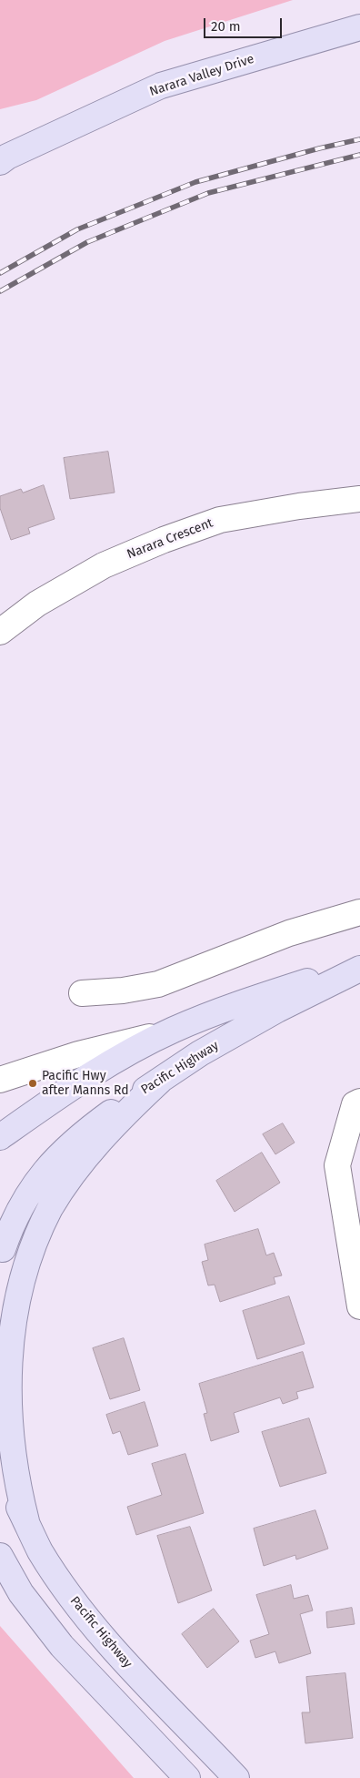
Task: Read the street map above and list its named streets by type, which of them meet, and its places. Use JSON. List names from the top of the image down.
{
  "streets": {
    "main road": ["Narara Valley Drive", "Pacific Highway"],
    "street": ["Narara Crescent"]
  },
  "places": ["Pacific Hwy after Manns Rd"],
  "scale_bar": "20 m"
}
